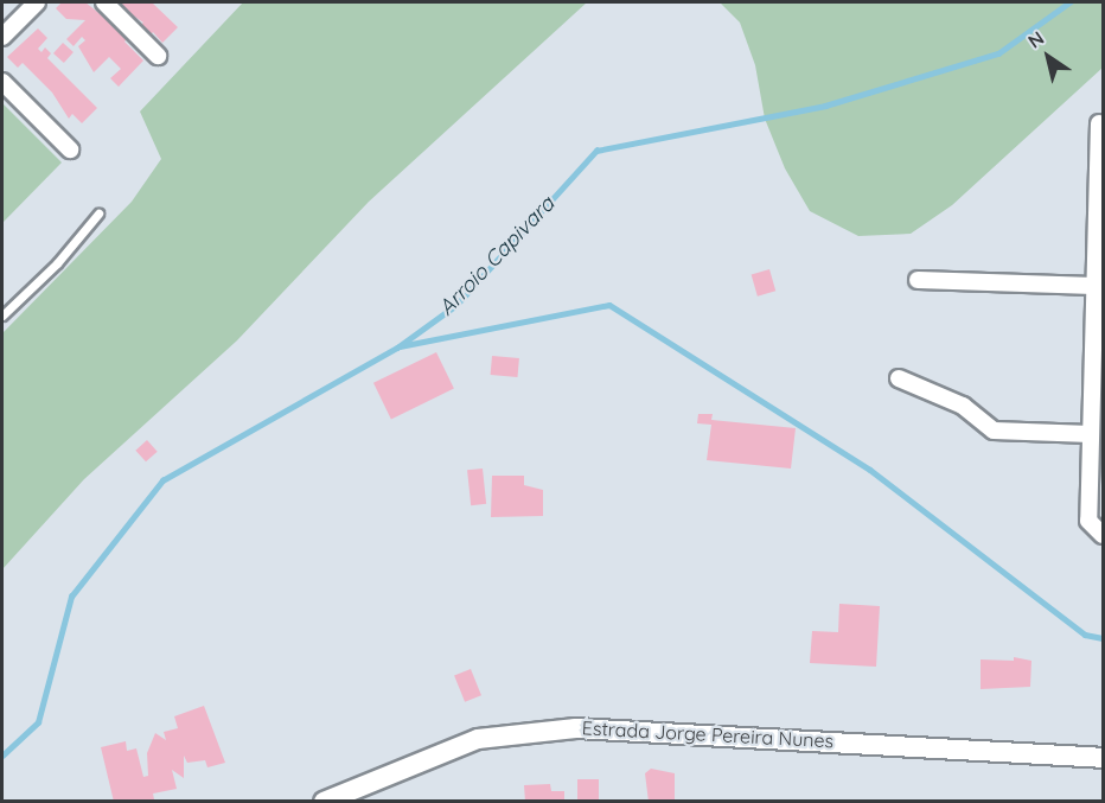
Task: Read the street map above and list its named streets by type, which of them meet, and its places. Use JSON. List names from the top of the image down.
{
  "streets": {
    "street": ["Estrada Jorge Pereira Nunes"]
  },
  "water": ["Arroio Capivara"],
  "north": "top left"
}
